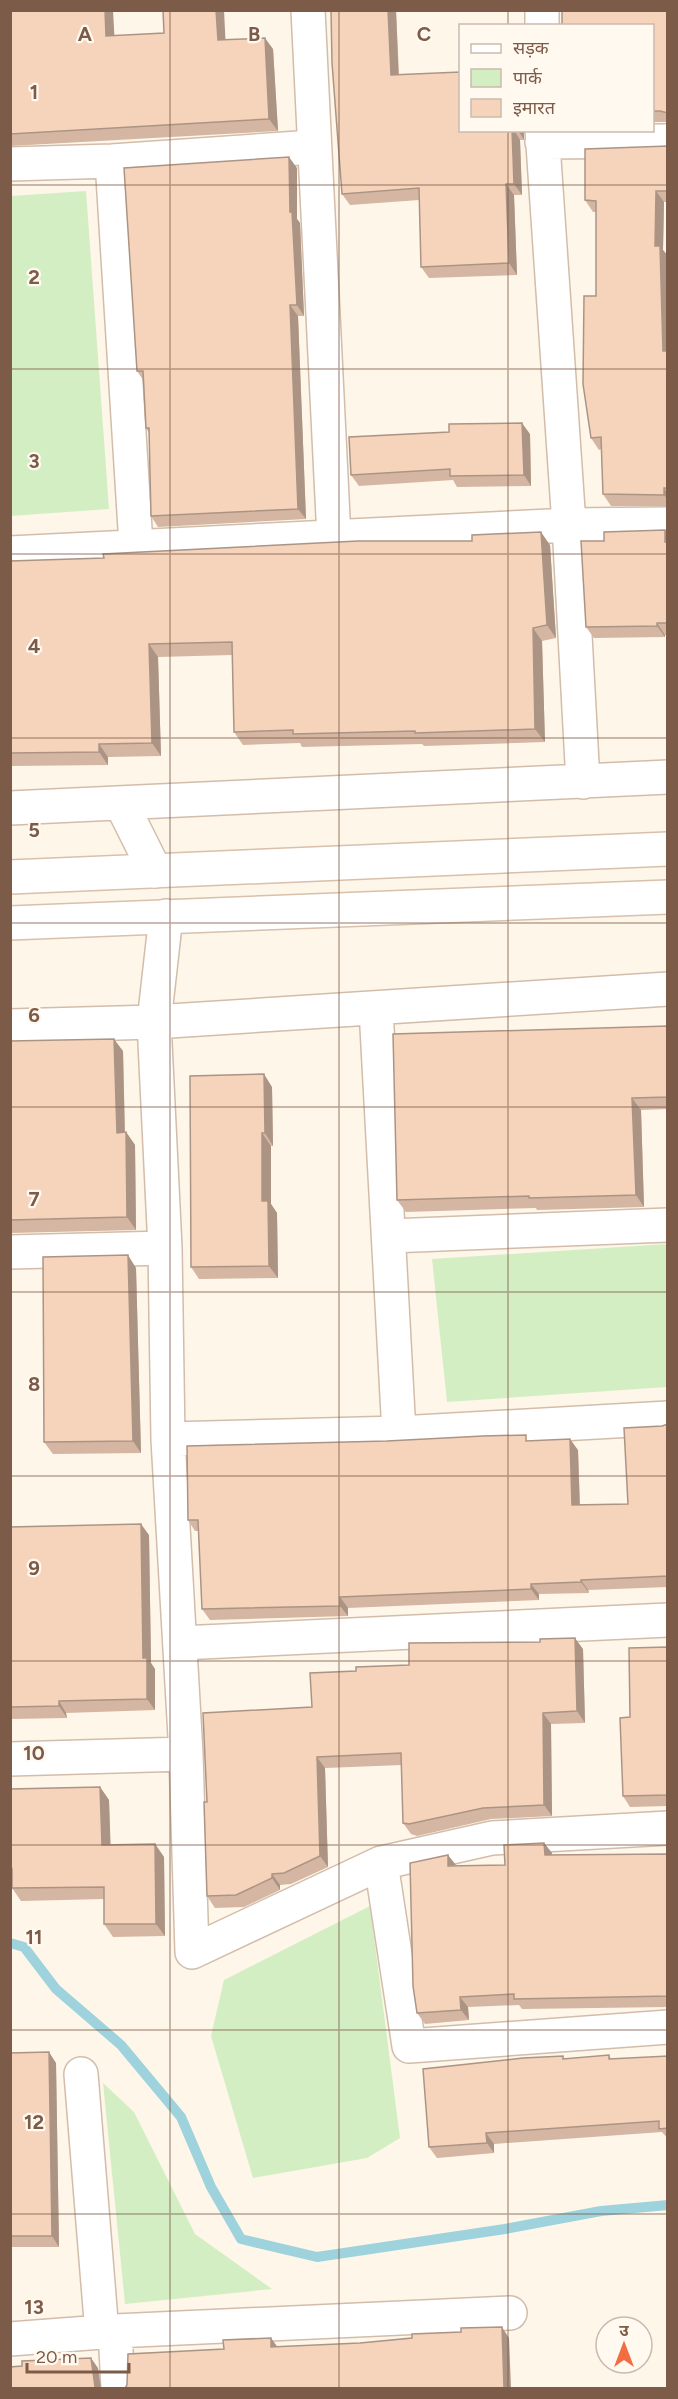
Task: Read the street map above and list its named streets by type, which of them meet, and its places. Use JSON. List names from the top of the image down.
{
  "legend": ["सड़क", "पार्क", "इमारत"],
  "scale_bar": "20 m",
  "north": "top",
  "grid": {
    "columns": ["A", "B", "C"],
    "rows": [
      "1",
      "2",
      "3",
      "4",
      "5",
      "6",
      "7",
      "8",
      "9",
      "10",
      "11",
      "12",
      "13"
    ]
  }
}
